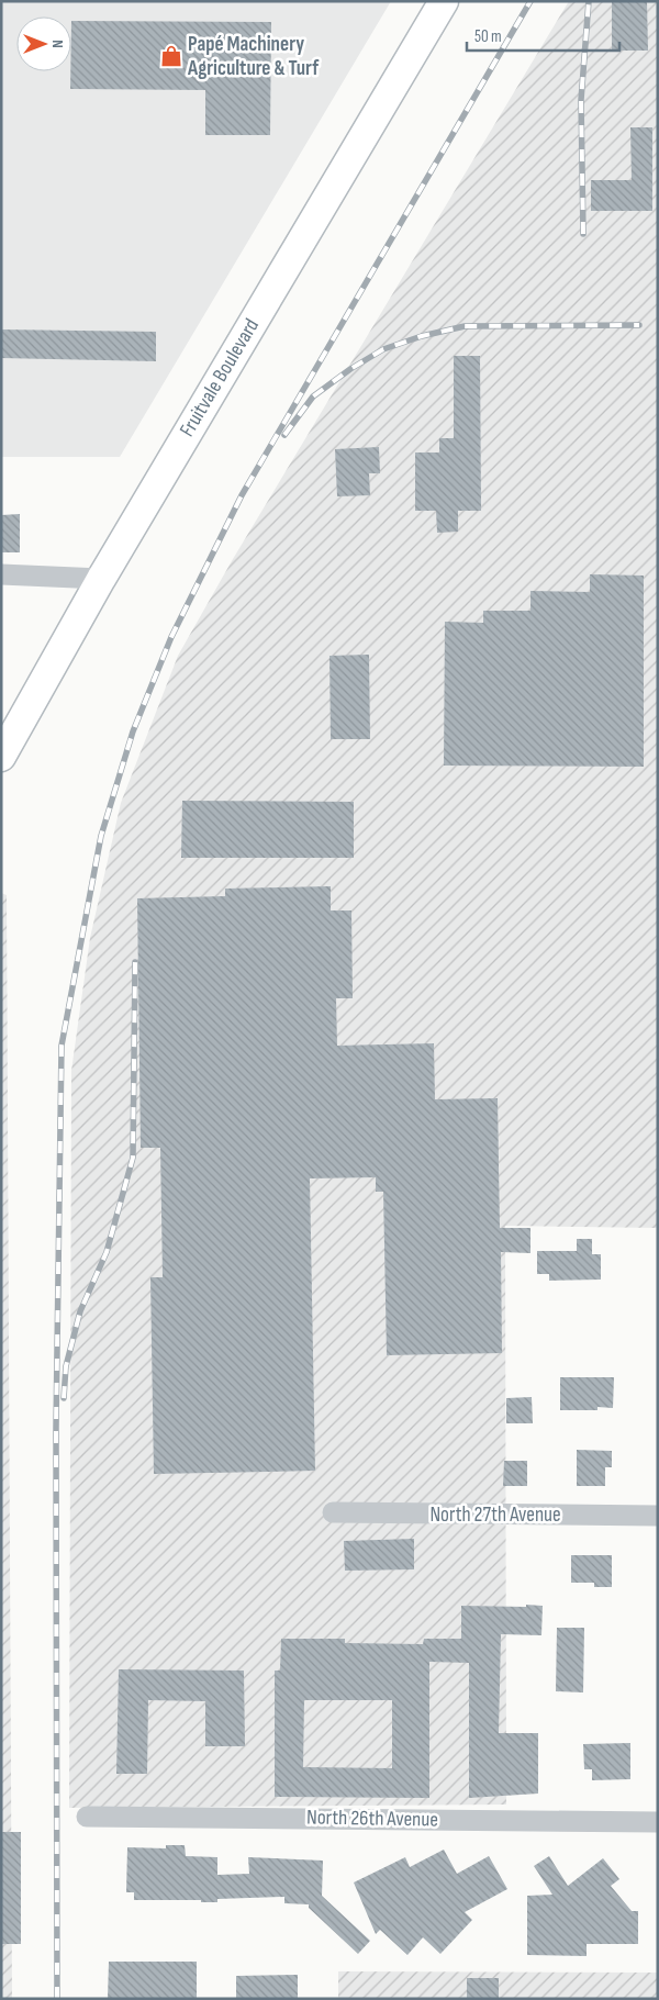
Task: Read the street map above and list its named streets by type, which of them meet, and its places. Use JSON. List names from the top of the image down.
{
  "streets": {
    "main road": ["Fruitvale Boulevard"],
    "street": ["North 27th Avenue", "North 26th Avenue"]
  },
  "places": {
    "shop": ["Papé Machinery Agriculture & Turf"]
  },
  "scale_bar": "50 m",
  "north": "right"
}
